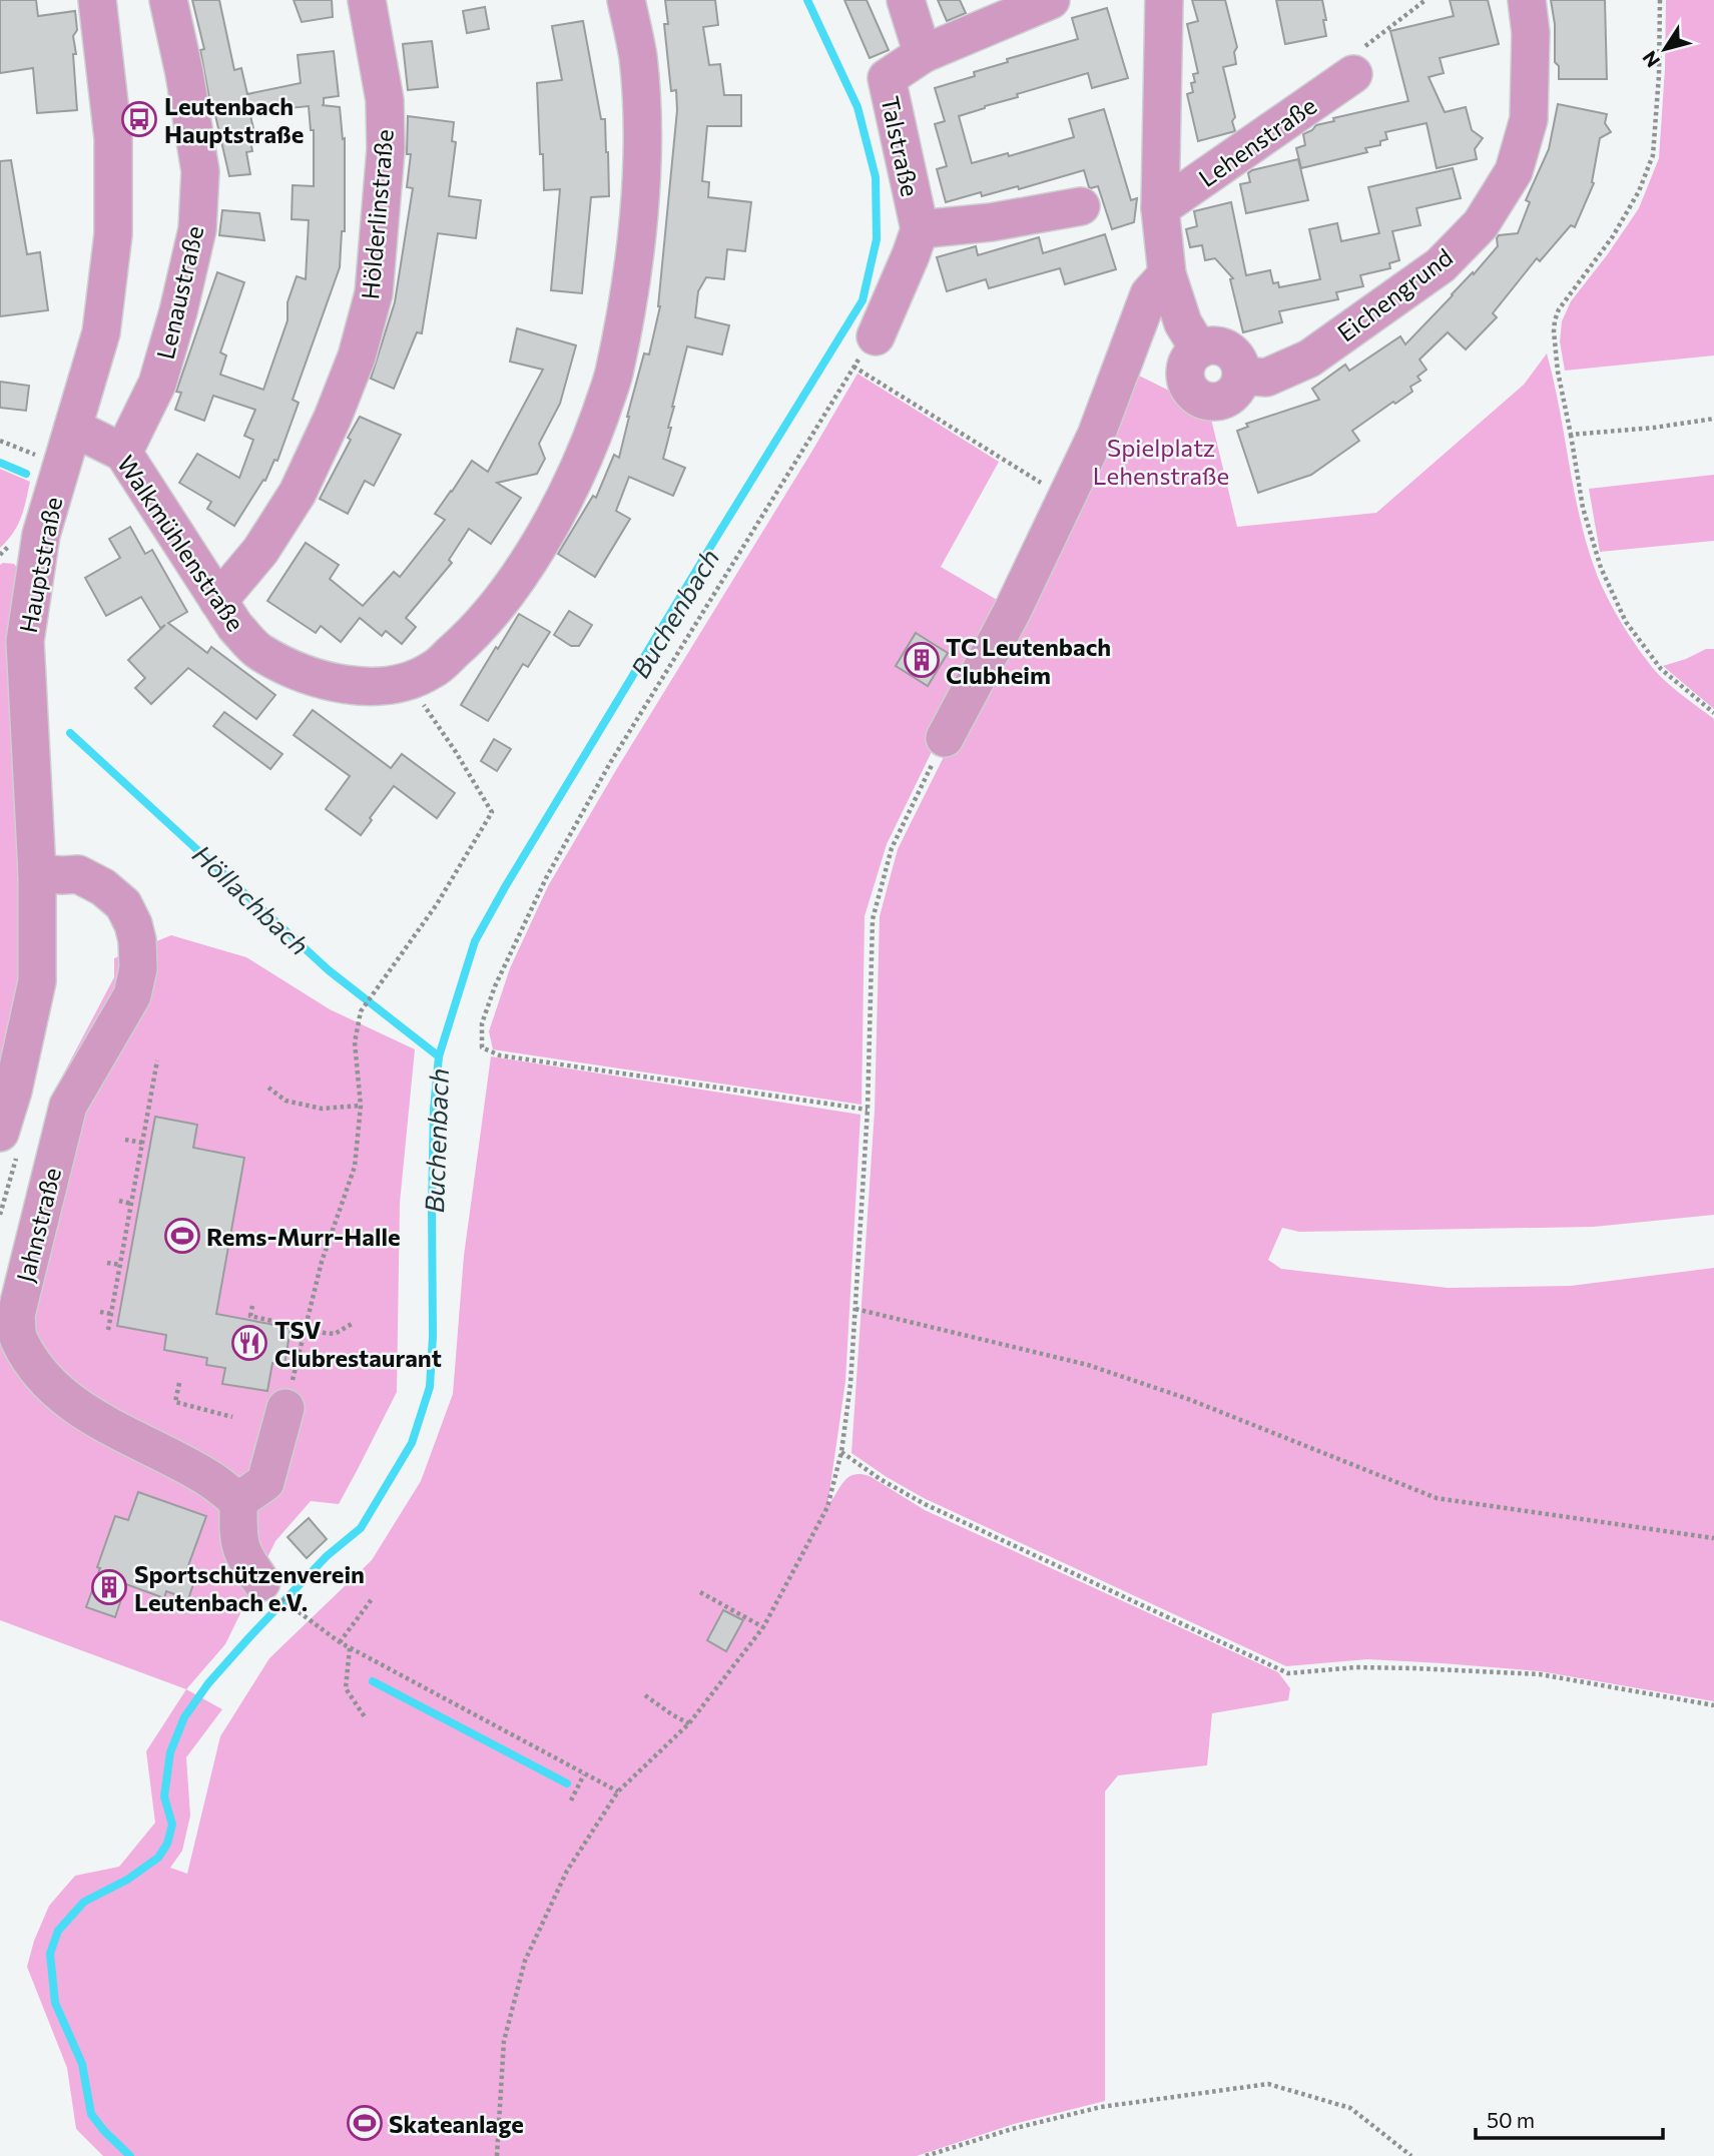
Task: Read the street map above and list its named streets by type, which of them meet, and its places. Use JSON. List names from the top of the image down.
{
  "streets": {
    "street": [
      "Lehenstraße",
      "Talstraße",
      "Hölderlinstraße",
      "Lenaustraße",
      "Eichengrund",
      "Walkmühlenstraße",
      "Hauptstraße",
      "Jahnstraße"
    ]
  },
  "crossings": [
    ["Lehenstraße", "Eichengrund"],
    ["Hölderlinstraße", "Walkmühlenstraße"],
    ["Lenaustraße", "Walkmühlenstraße"],
    ["Walkmühlenstraße", "Hauptstraße"],
    ["Hauptstraße", "Jahnstraße"]
  ],
  "water": ["Buchenbach", "Höllachbach"],
  "parks": ["Spielplatz Lehenstraße"],
  "places": {
    "bus stop": ["Leutenbach Hauptstraße"],
    "building": ["TC Leutenbach Clubheim", "Sportschützenverein Leutenbach e.V."],
    "sports": ["Rems-Murr-Halle", "Skateanlage"],
    "restaurant": ["TSV Clubrestaurant"]
  },
  "scale_bar": "50 m",
  "north": "bottom left"
}
